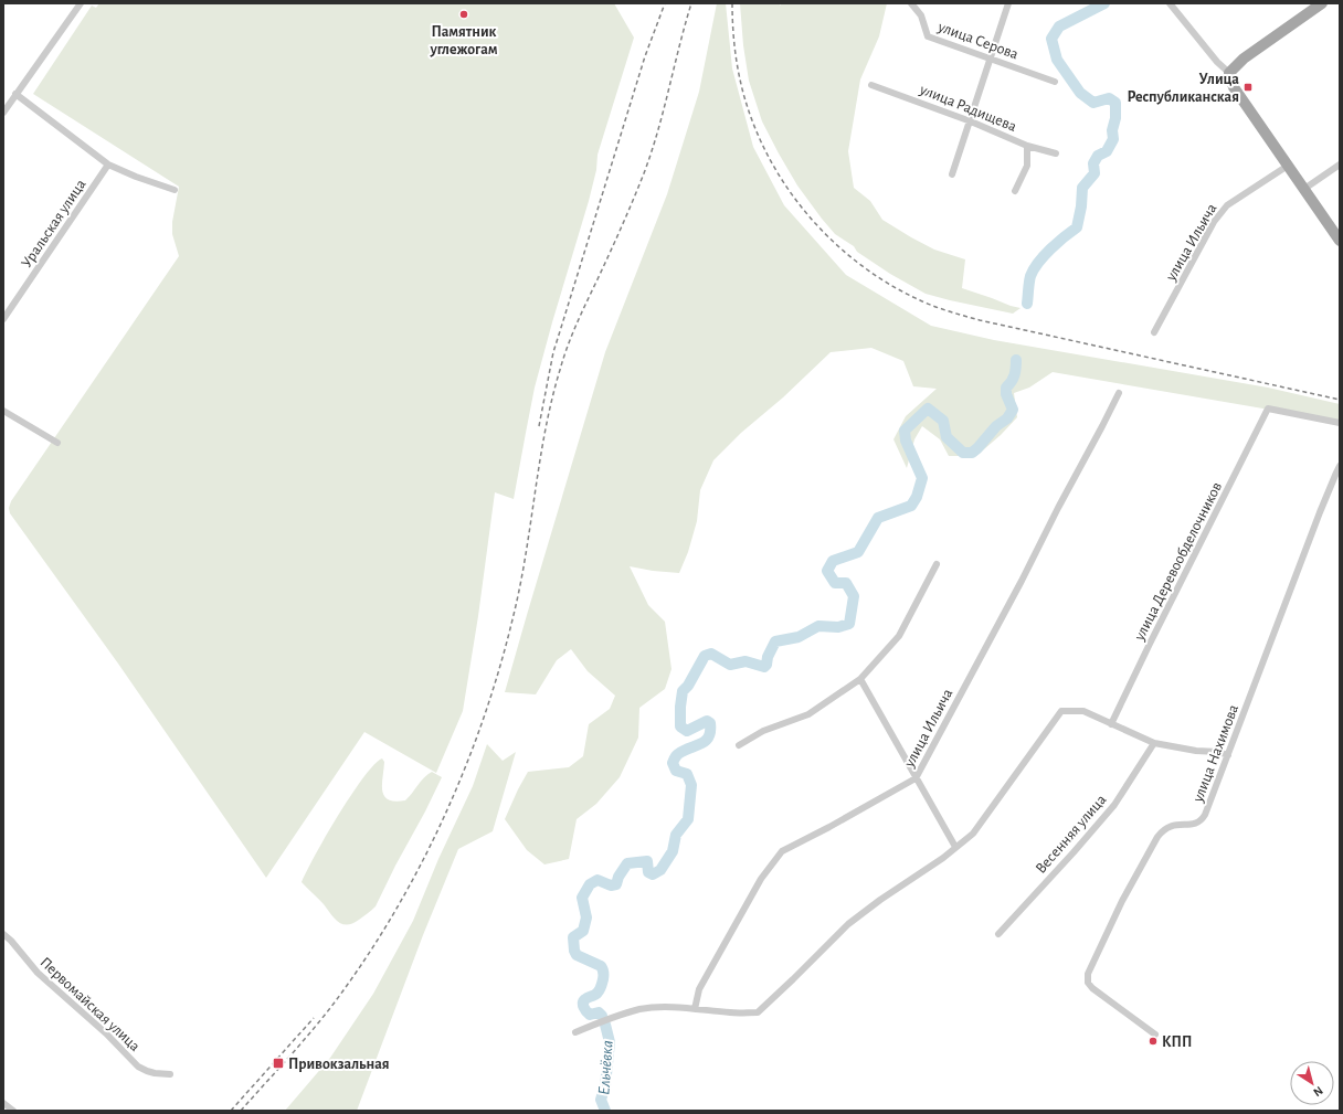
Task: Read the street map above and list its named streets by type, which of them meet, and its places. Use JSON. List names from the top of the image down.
{
  "streets": {
    "street": [
      "улица Серова",
      "улица Радищева",
      "Уральская улица",
      "улица Ильича",
      "улица Деревообделочников",
      "улица Нахимова",
      "Весенняя улица",
      "Первомайская улица"
    ]
  },
  "water": ["Ельчёвка"],
  "places": {
    "other": ["Памятник углежогам", "КПП"],
    "transit": ["Улица Республиканская", "Привокзальная"]
  },
  "north": "bottom right"
}
